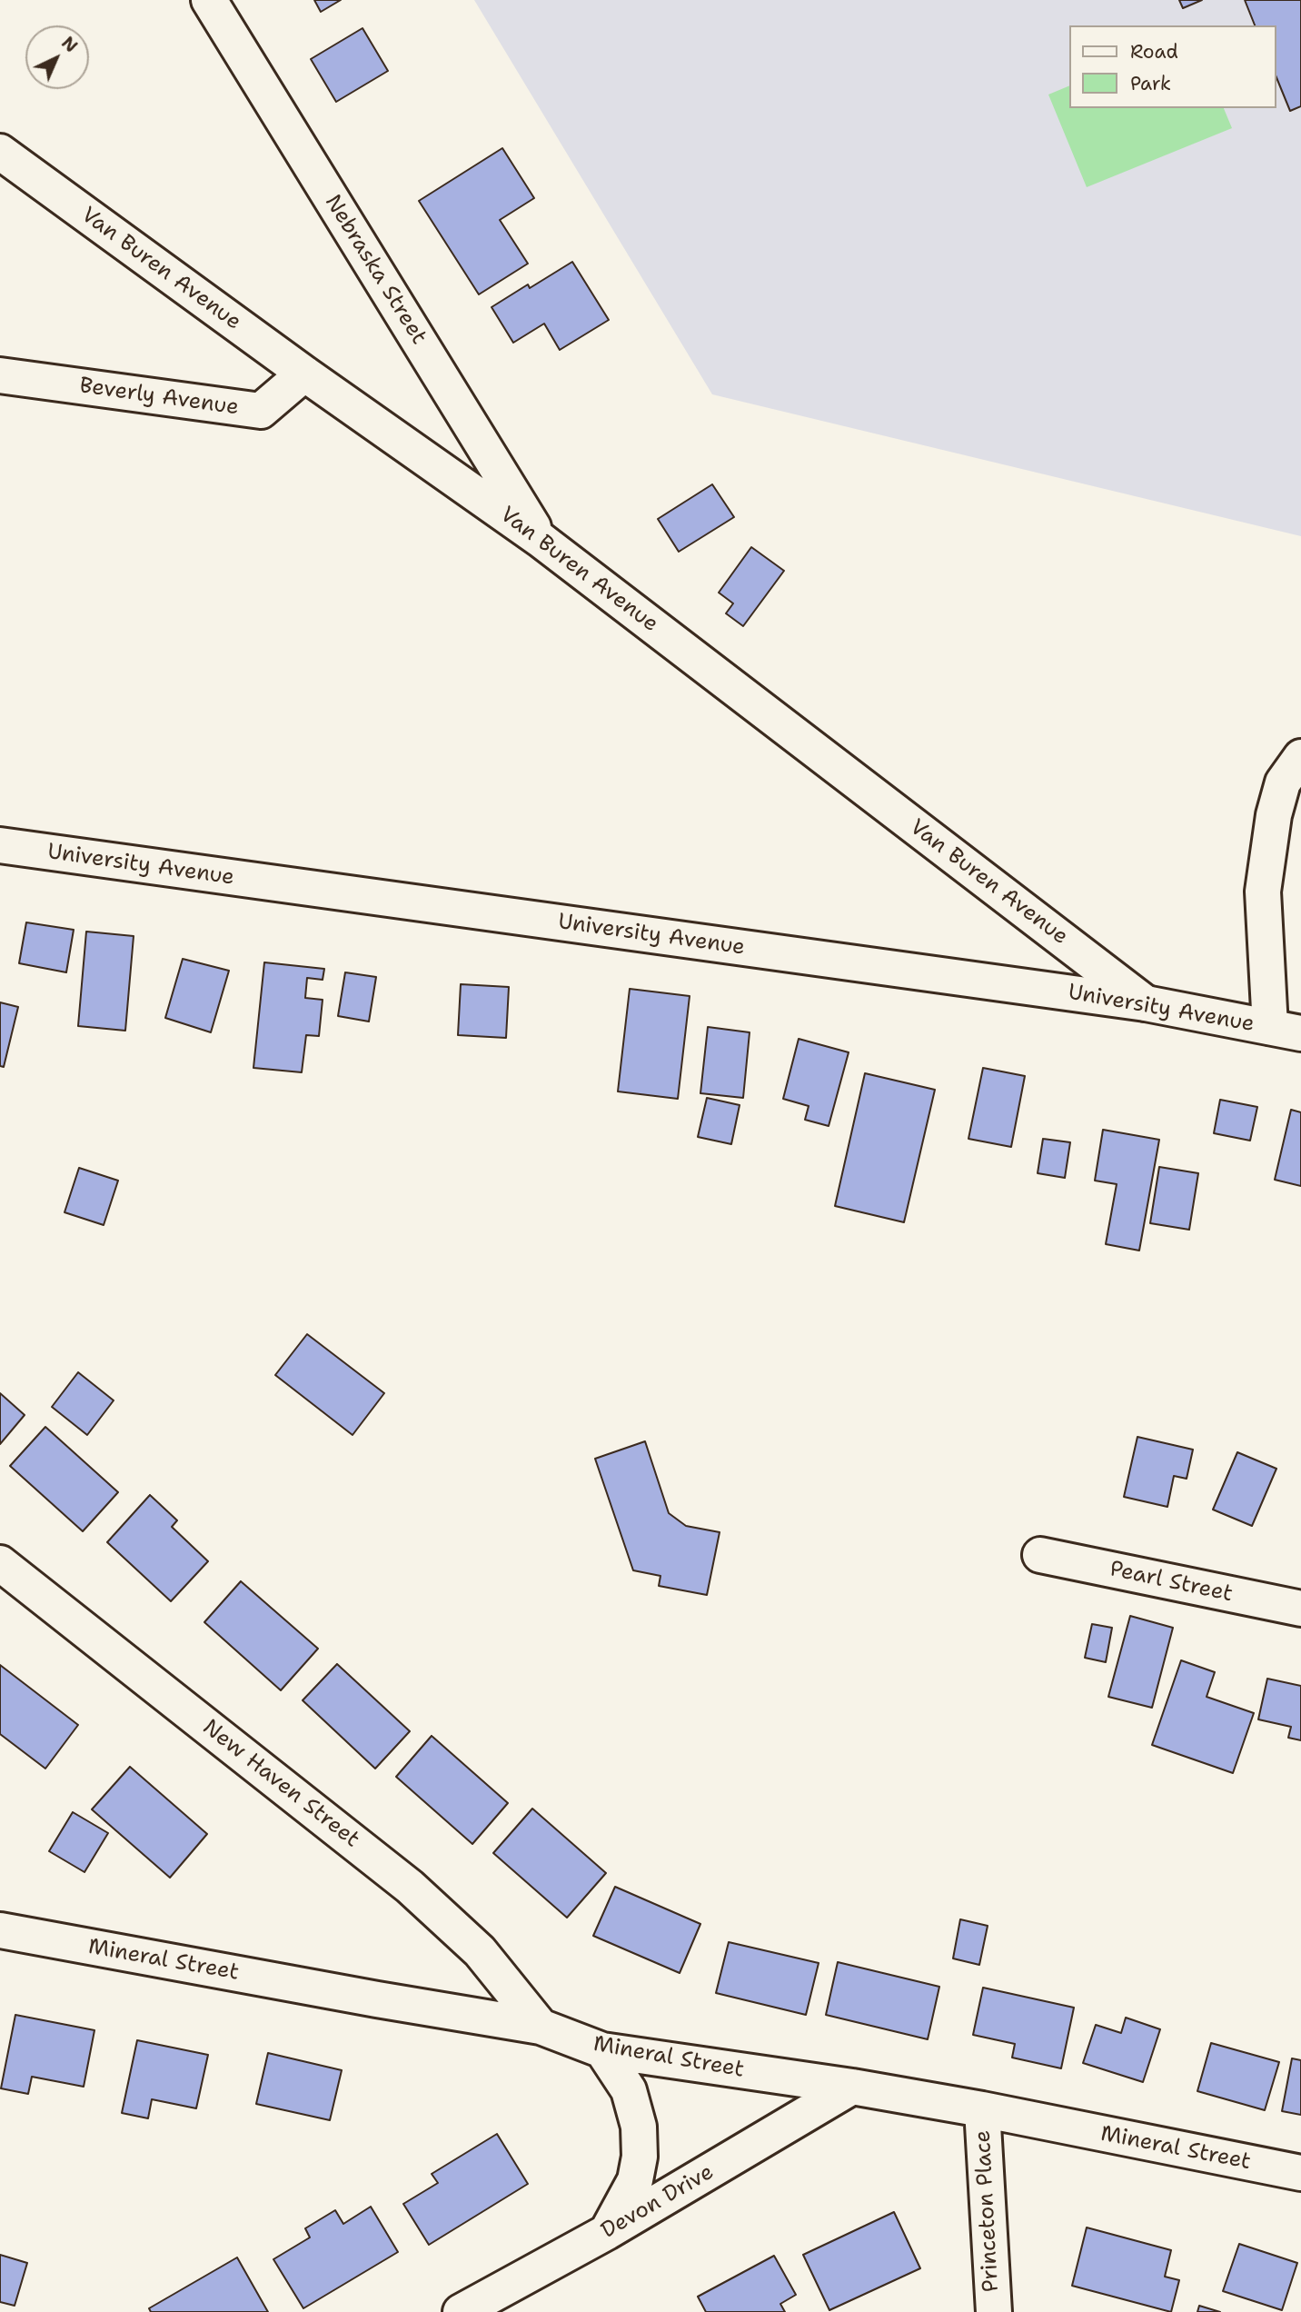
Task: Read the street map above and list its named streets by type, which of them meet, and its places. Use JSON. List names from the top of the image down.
{
  "streets": {
    "street": [
      "Van Buren Avenue",
      "Nebraska Street",
      "Beverly Avenue",
      "University Avenue",
      "Pearl Street",
      "New Haven Street",
      "Mineral Street",
      "Devon Drive",
      "Princeton Place"
    ]
  },
  "crossings": [
    ["Van Buren Avenue", "Nebraska Street"],
    ["Van Buren Avenue", "Beverly Avenue"],
    ["Van Buren Avenue", "University Avenue"],
    ["New Haven Street", "Mineral Street"],
    ["Mineral Street", "Devon Drive"],
    ["Mineral Street", "Princeton Place"]
  ],
  "legend": ["Road", "Park"],
  "north": "top right"
}
